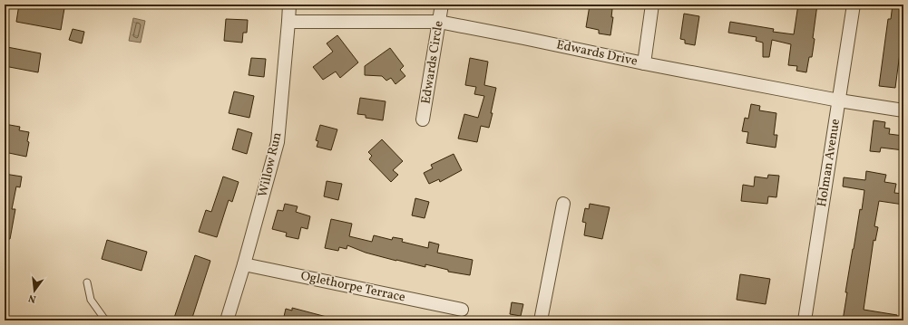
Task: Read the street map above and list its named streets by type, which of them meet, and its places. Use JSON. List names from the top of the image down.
{
  "streets": {
    "street": [
      "Edwards Drive",
      "Edwards Circle",
      "Holman Avenue",
      "Willow Run",
      "Oglethorpe Terrace"
    ]
  },
  "crossings": [
    ["Edwards Drive", "Edwards Circle"],
    ["Edwards Drive", "Holman Avenue"],
    ["Edwards Drive", "Willow Run"],
    ["Willow Run", "Oglethorpe Terrace"]
  ],
  "north": "bottom"
}
